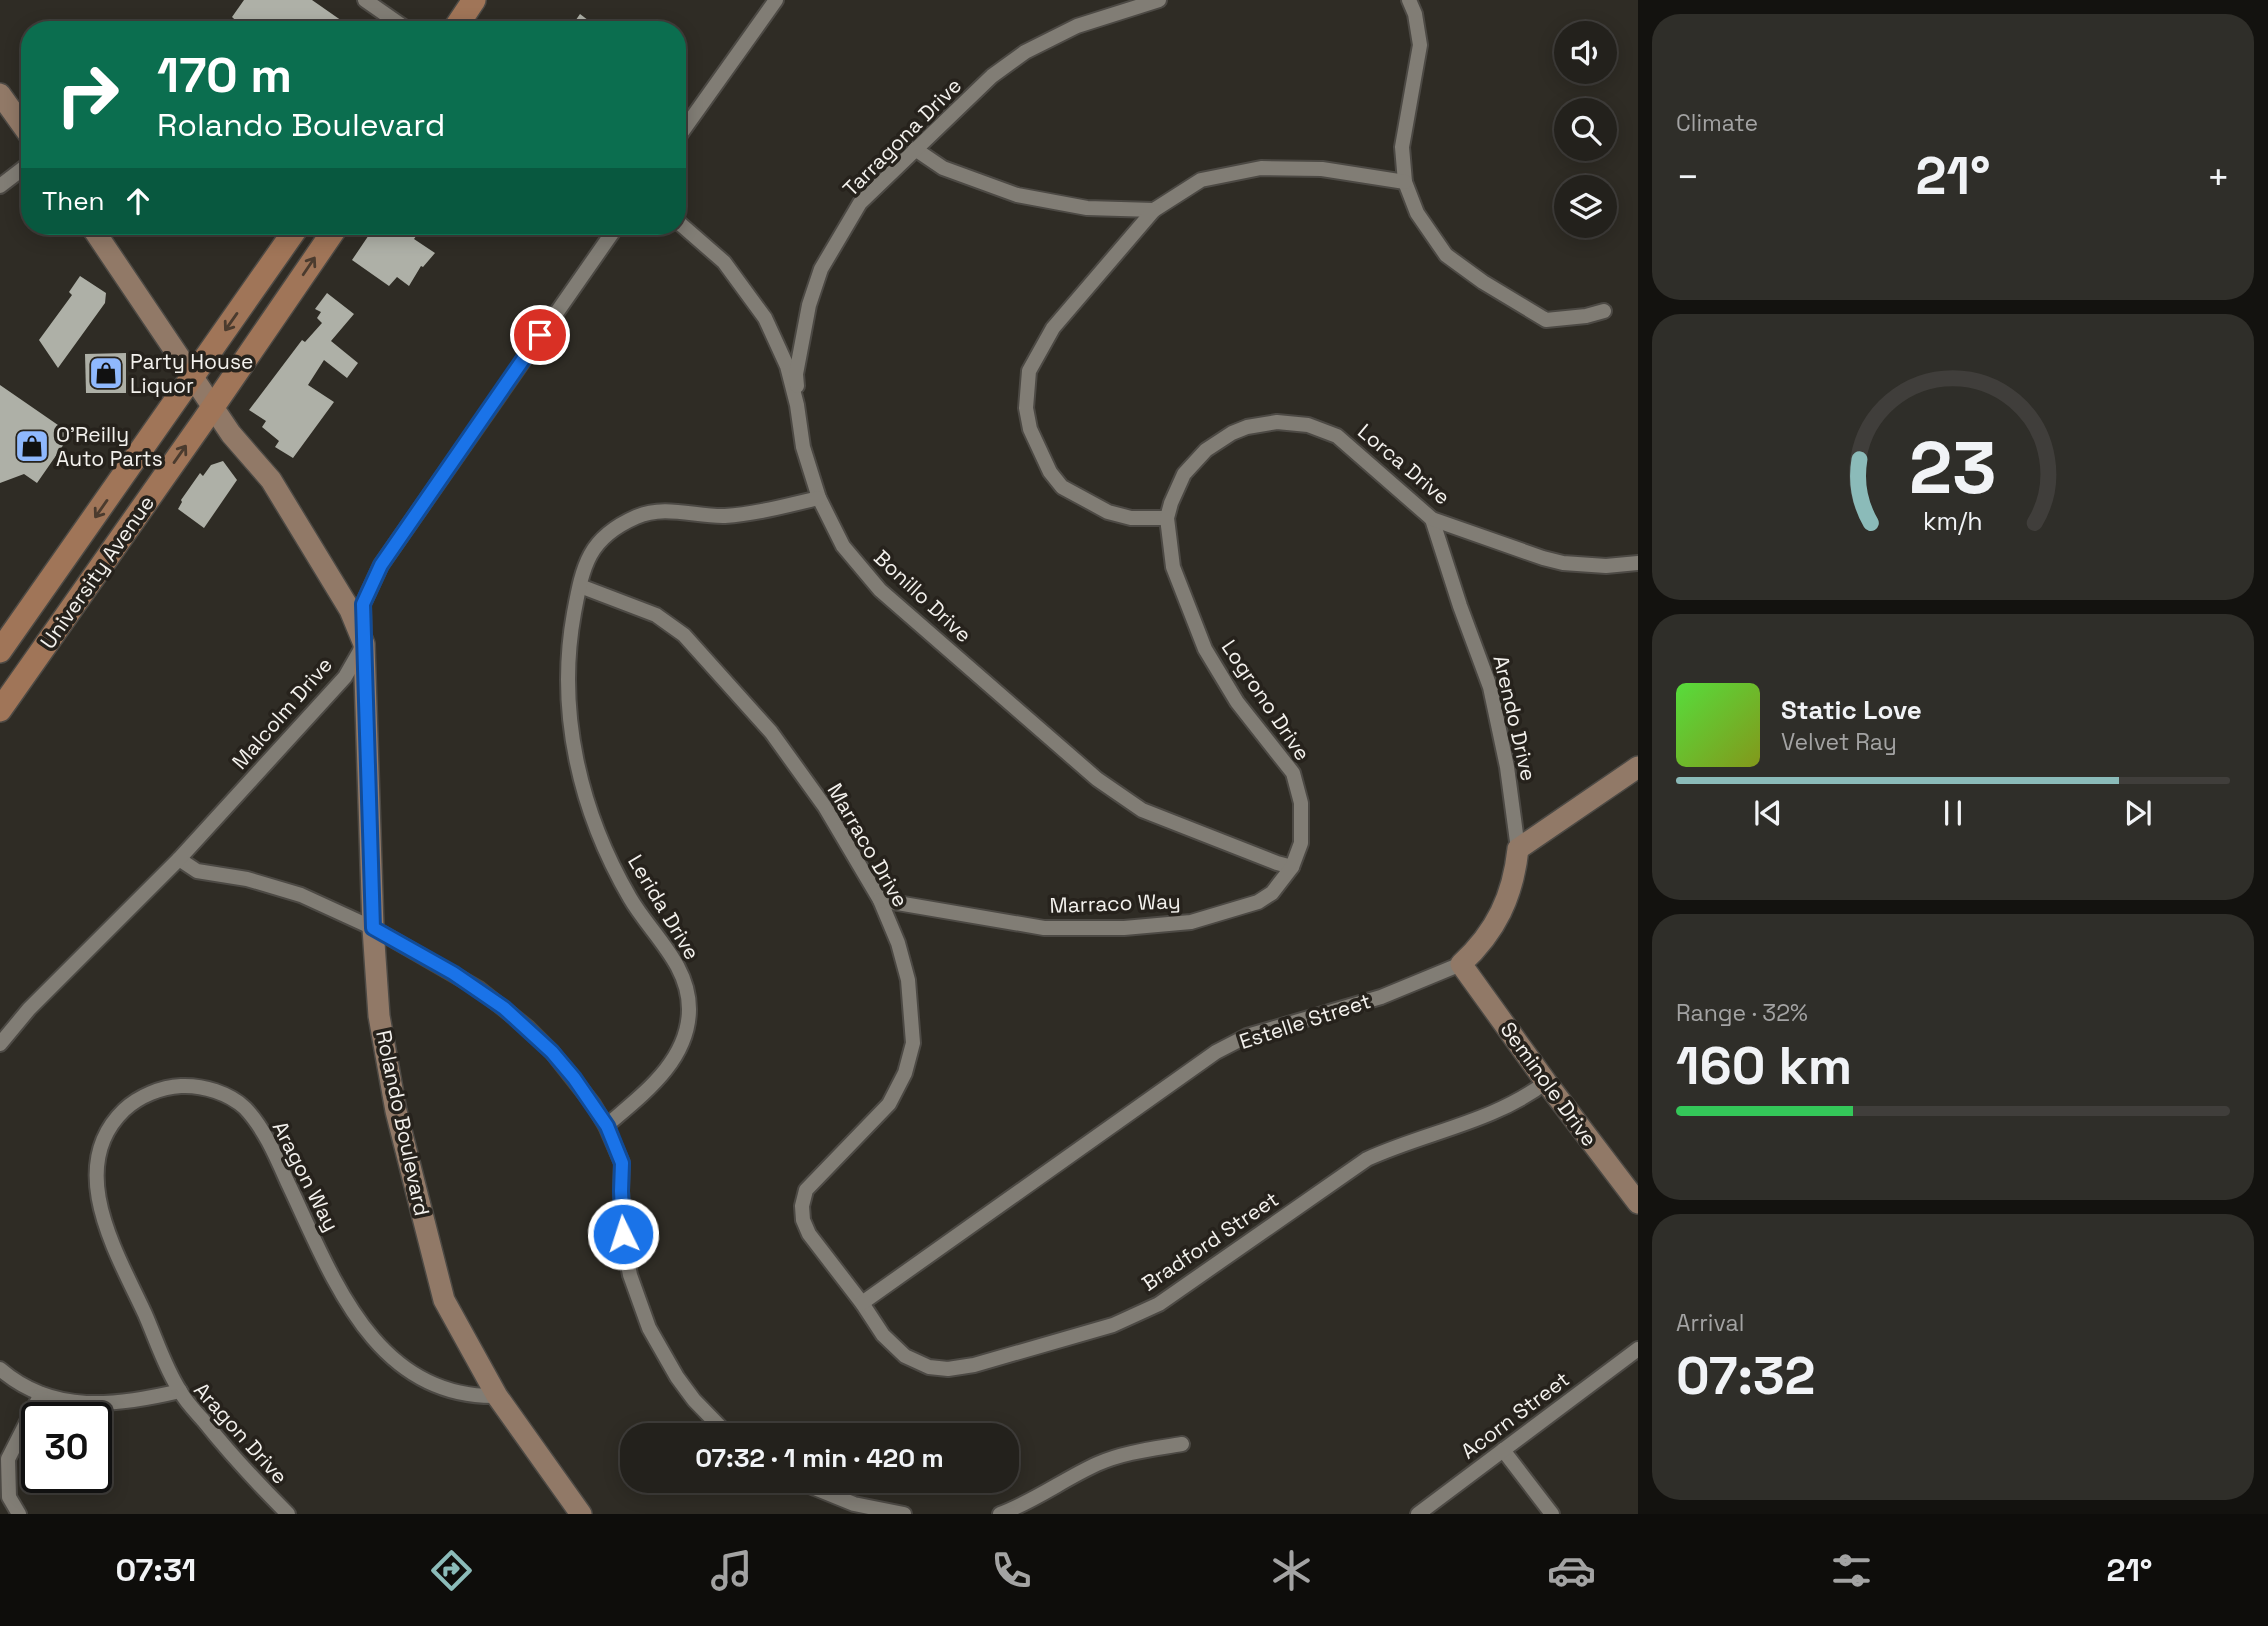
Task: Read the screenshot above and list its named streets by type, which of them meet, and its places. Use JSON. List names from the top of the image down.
{
  "streets": {
    "main road": ["University Avenue"],
    "street": [
      "Tarragona Drive",
      "Lorca Drive",
      "Bonillo Drive",
      "Logrono Drive",
      "Malcolm Drive",
      "Arendo Drive",
      "Marraco Drive",
      "Marraco Way",
      "Lerida Drive",
      "Estelle Street",
      "Seminole Drive",
      "Rolando Boulevard",
      "Aragon Way",
      "Bradford Street",
      "Acorn Street",
      "Aragon Drive"
    ]
  },
  "crossings": [
    ["Tarragona Drive", "Bonillo Drive"],
    ["Lorca Drive", "Logrono Drive"],
    ["Lorca Drive", "Arendo Drive"],
    ["University Avenue", "Rolando Boulevard"],
    ["Bonillo Drive", "Logrono Drive"],
    ["Bonillo Drive", "Marraco Way"],
    ["Bonillo Drive", "Lerida Drive"],
    ["Logrono Drive", "Marraco Way"],
    ["Malcolm Drive", "Rolando Boulevard"],
    ["Arendo Drive", "Estelle Street"],
    ["Marraco Drive", "Marraco Way"],
    ["Marraco Drive", "Lerida Drive"],
    ["Marraco Drive", "Estelle Street"],
    ["Marraco Drive", "Bradford Street"],
    ["Estelle Street", "Seminole Drive"],
    ["Estelle Street", "Bradford Street"],
    ["Seminole Drive", "Bradford Street"],
    ["Rolando Boulevard", "Aragon Way"],
    ["Aragon Way", "Aragon Drive"]
  ],
  "places": {
    "shop": ["Party House Liquor", "O'Reilly Auto Parts"]
  },
  "page": {
    "tile": [
      "Climate",
      ["Range · 32%", "160 km"],
      ["Arrival", "07:32"]
    ],
    "turn": ["170 m", "Rolando Boulevard"],
    "heat": ["−", "21°", "+"],
    "then": "Then",
    "song": ["Static Love", "Velvet Ray"],
    "limit": "30",
    "trip": "07:32 · 1 min · 420 m",
    "tabs": ["07:31", "21°"],
    "gauge": ["23", "km/h"]
  }
}
